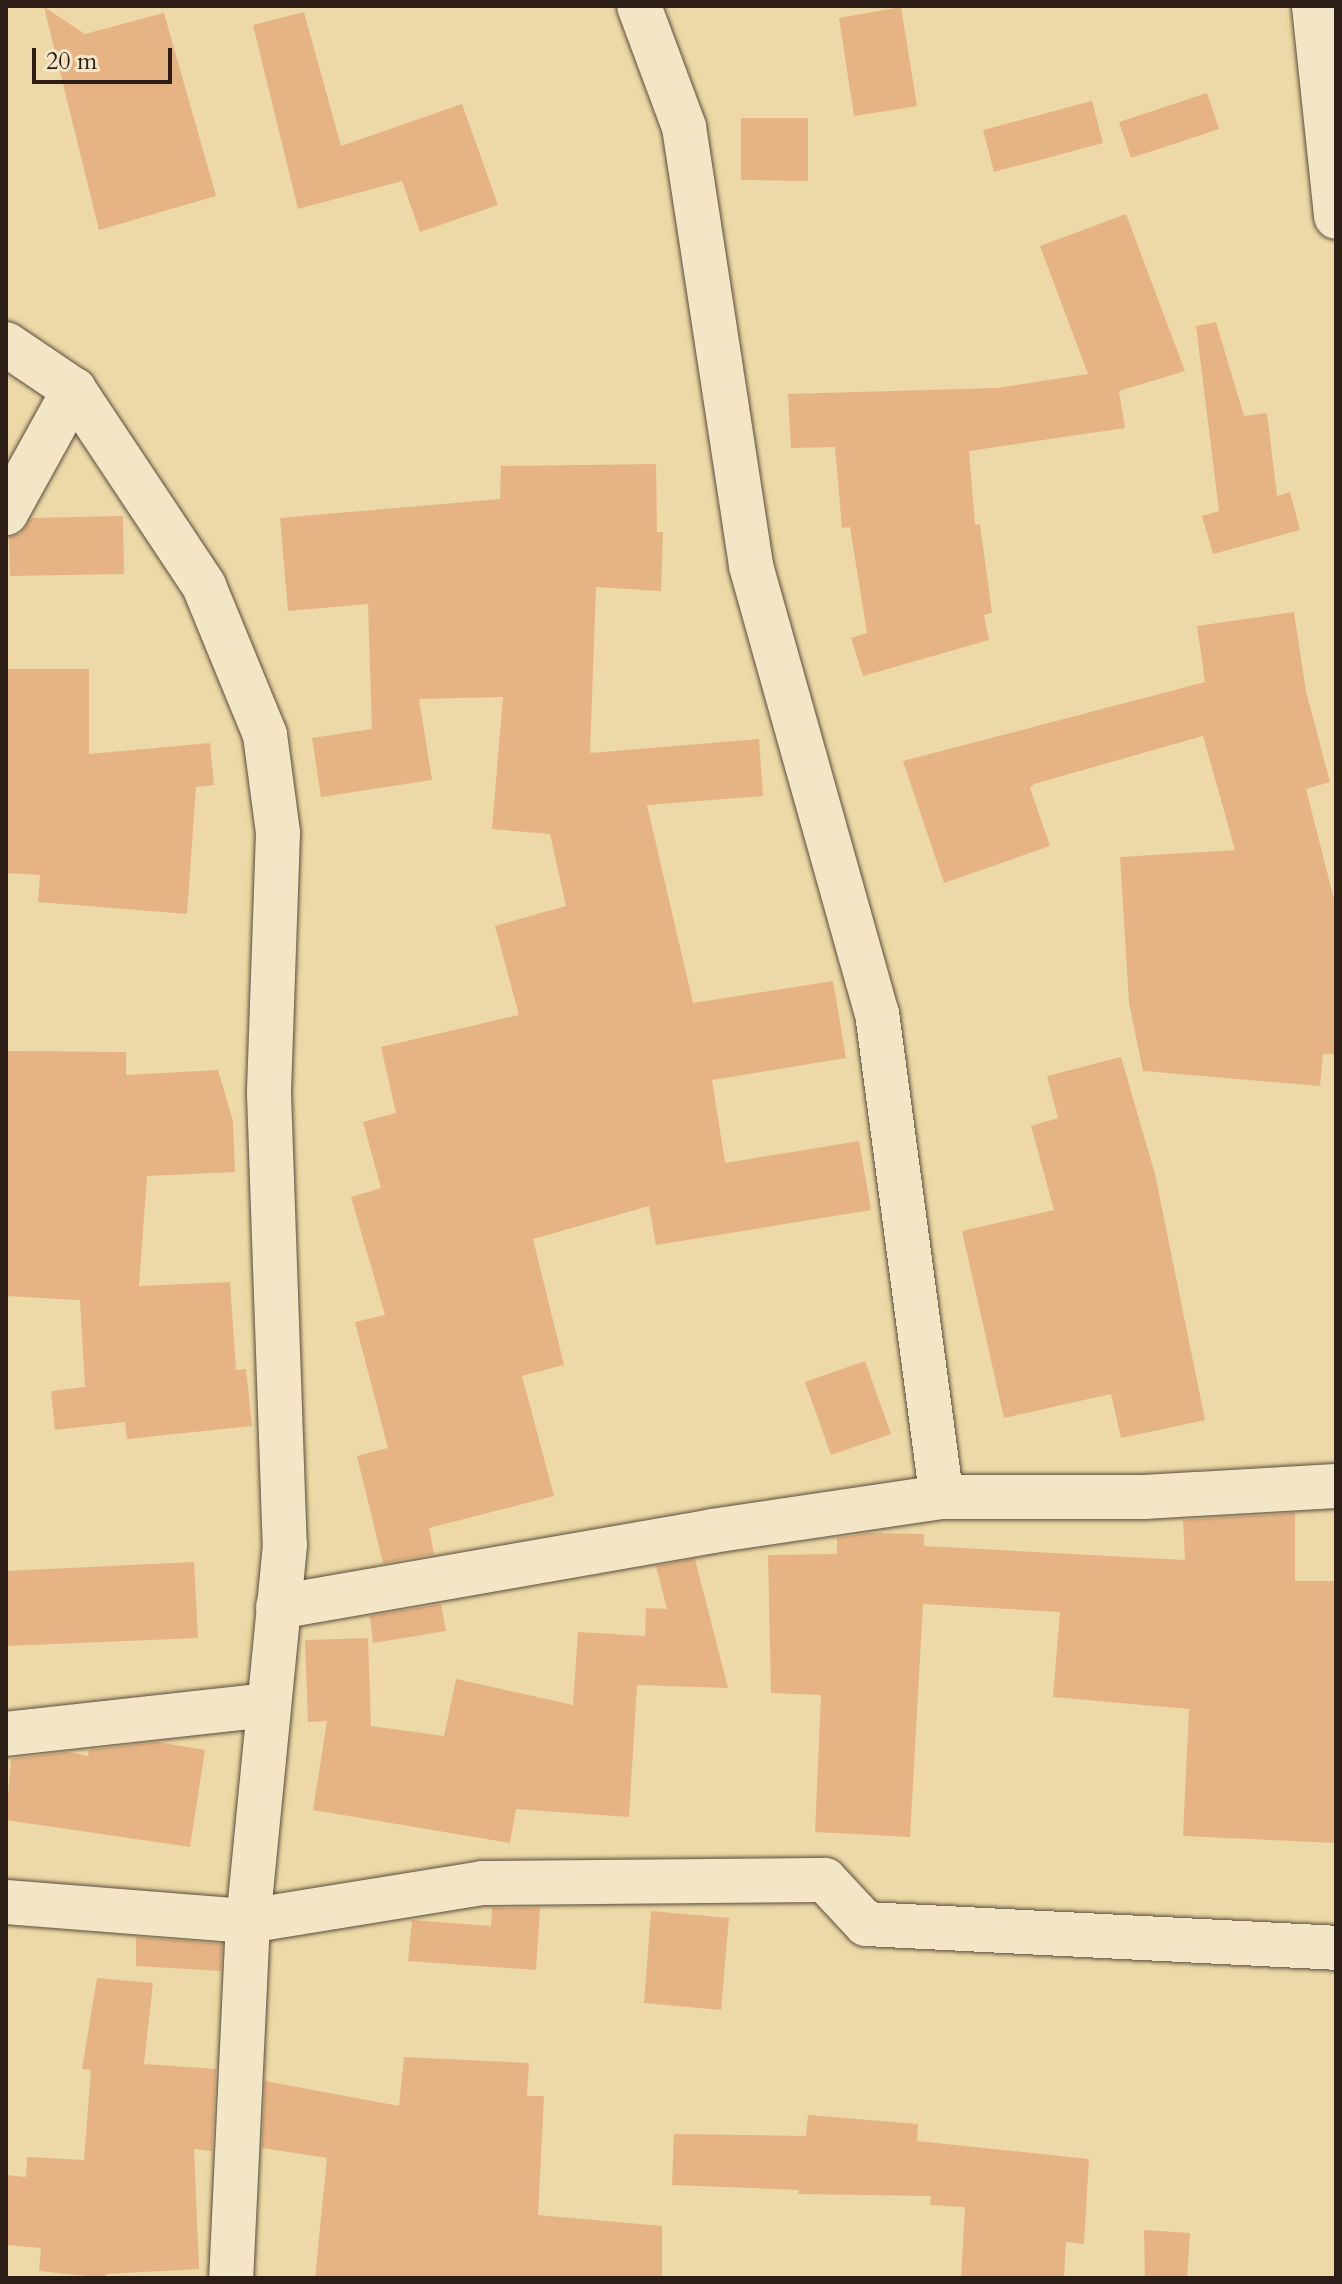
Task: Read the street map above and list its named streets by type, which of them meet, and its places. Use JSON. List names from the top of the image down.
{
  "scale_bar": "20 m"
}
